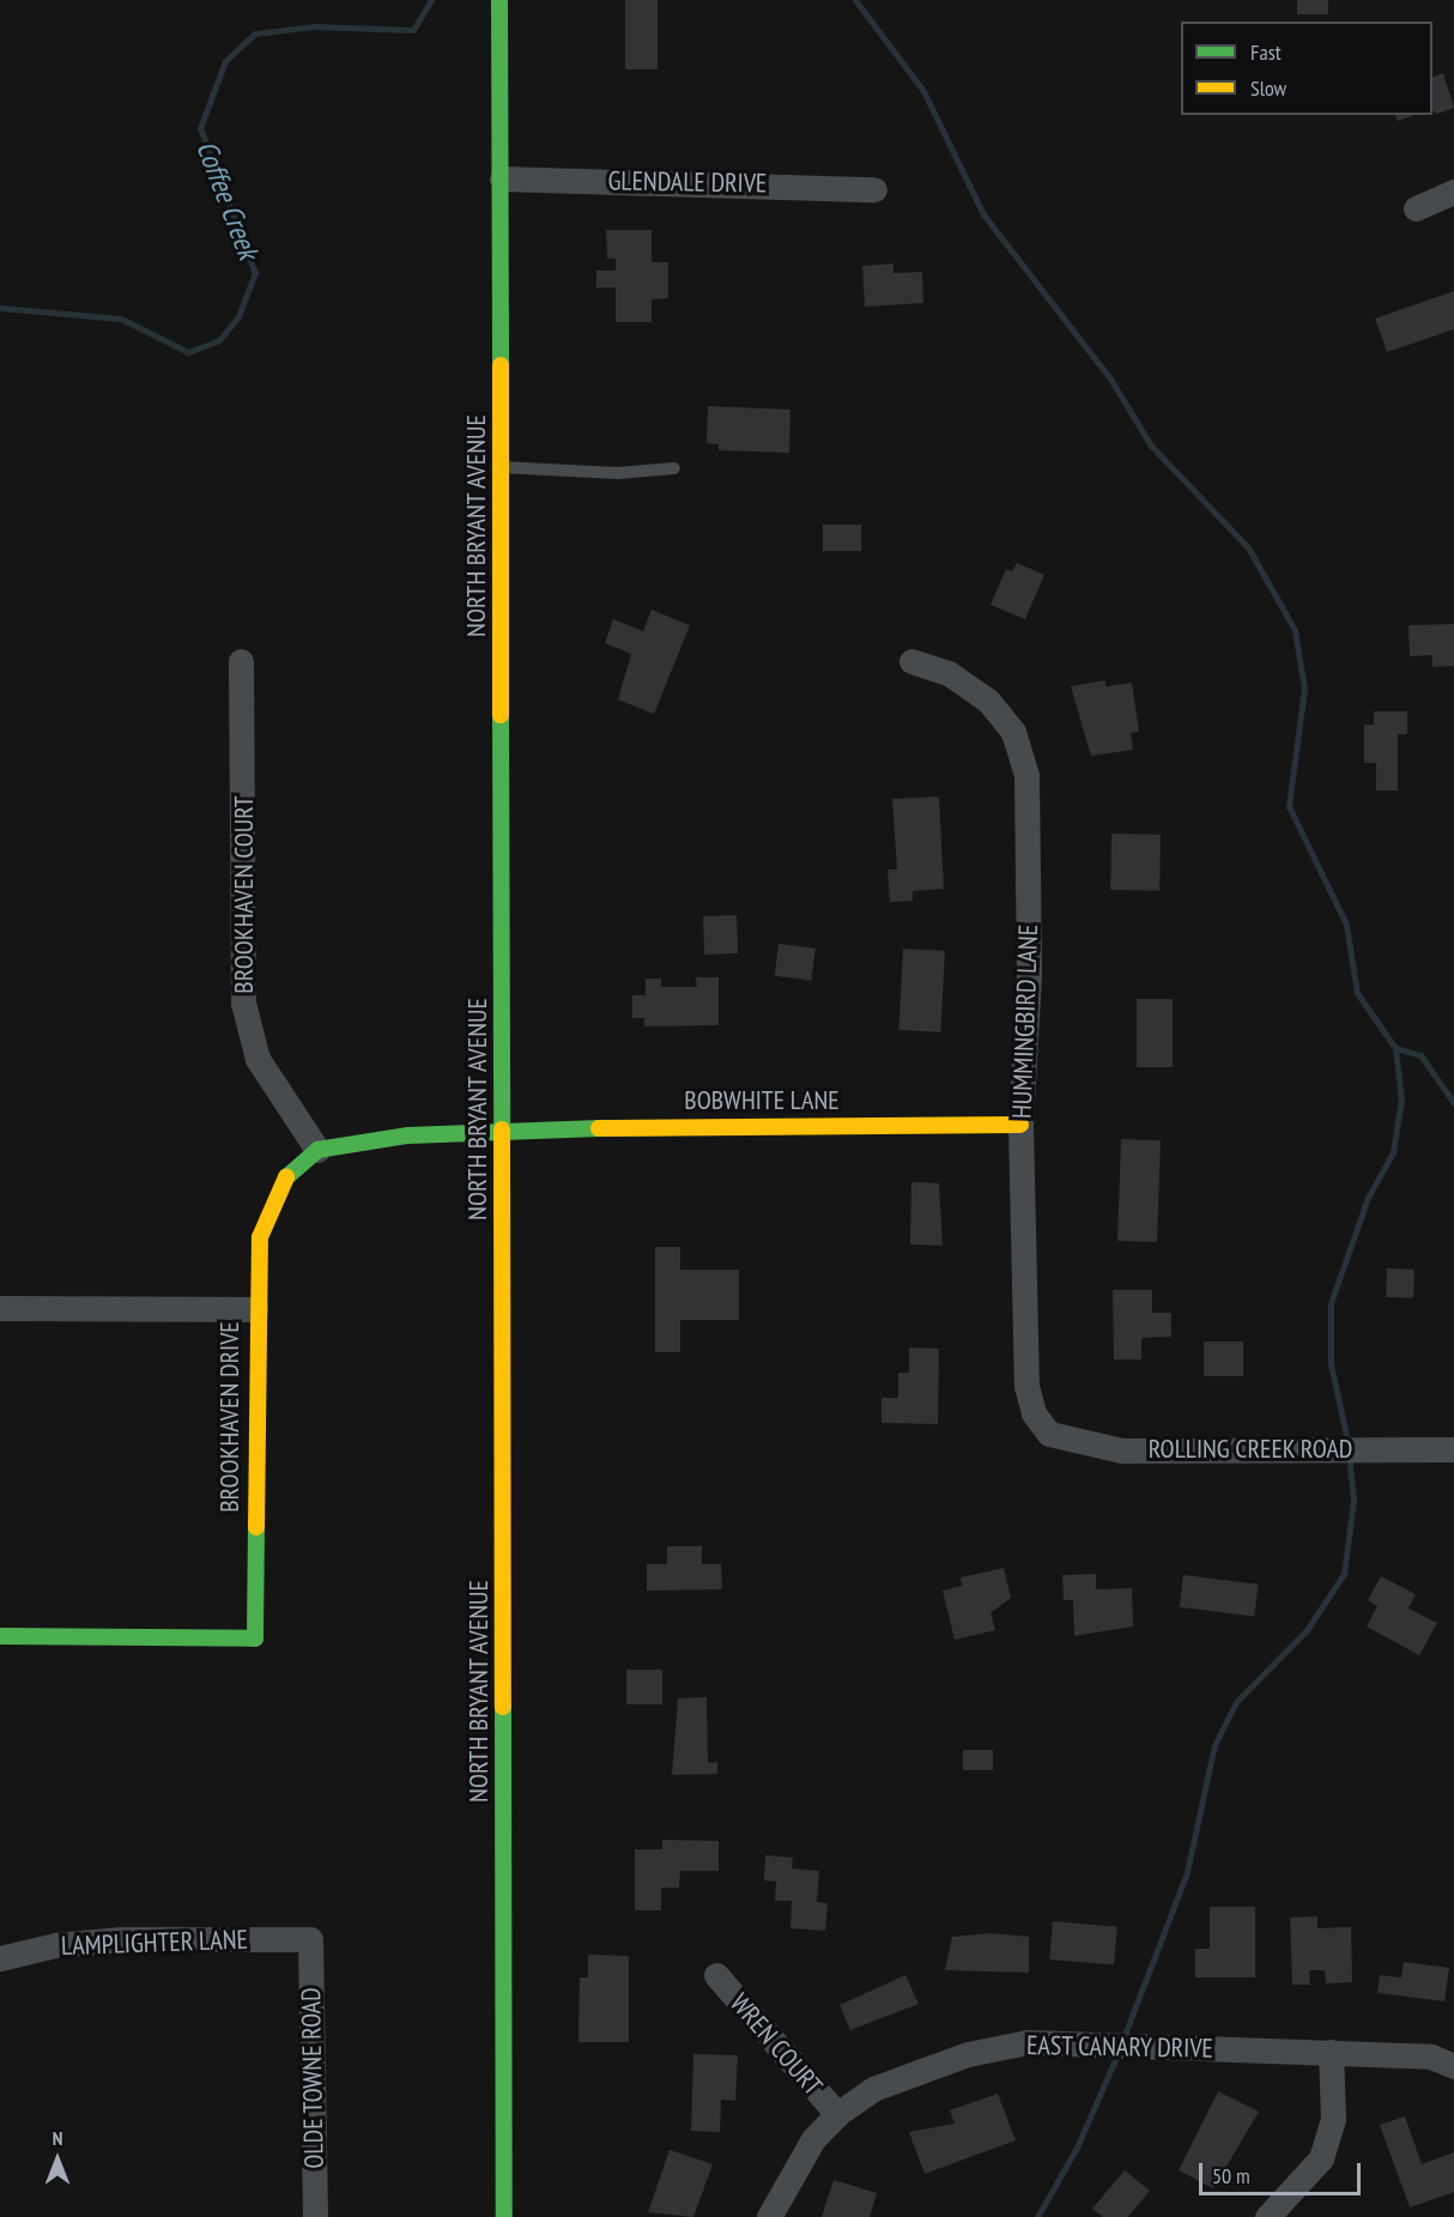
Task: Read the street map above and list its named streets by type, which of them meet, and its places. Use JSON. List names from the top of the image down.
{
  "streets": {
    "street": [
      "GLENDALE DRIVE",
      "NORTH BRYANT AVENUE",
      "BROOKHAVEN COURT",
      "HUMMINGBIRD LANE",
      "BOBWHITE LANE",
      "BROOKHAVEN DRIVE",
      "ROLLING CREEK ROAD",
      "LAMPLIGHTER LANE",
      "WREN COURT",
      "EAST CANARY DRIVE",
      "OLDE TOWNE ROAD"
    ]
  },
  "crossings": [
    ["GLENDALE DRIVE", "NORTH BRYANT AVENUE"],
    ["NORTH BRYANT AVENUE", "BOBWHITE LANE"],
    ["NORTH BRYANT AVENUE", "BROOKHAVEN DRIVE"],
    ["BROOKHAVEN COURT", "BROOKHAVEN DRIVE"],
    ["HUMMINGBIRD LANE", "BOBWHITE LANE"],
    ["HUMMINGBIRD LANE", "ROLLING CREEK ROAD"],
    ["BOBWHITE LANE", "BROOKHAVEN DRIVE"],
    ["LAMPLIGHTER LANE", "OLDE TOWNE ROAD"],
    ["WREN COURT", "EAST CANARY DRIVE"]
  ],
  "water": ["Coffee Creek"],
  "legend": ["Fast", "Slow"],
  "scale_bar": "50 m",
  "north": "top"
}
